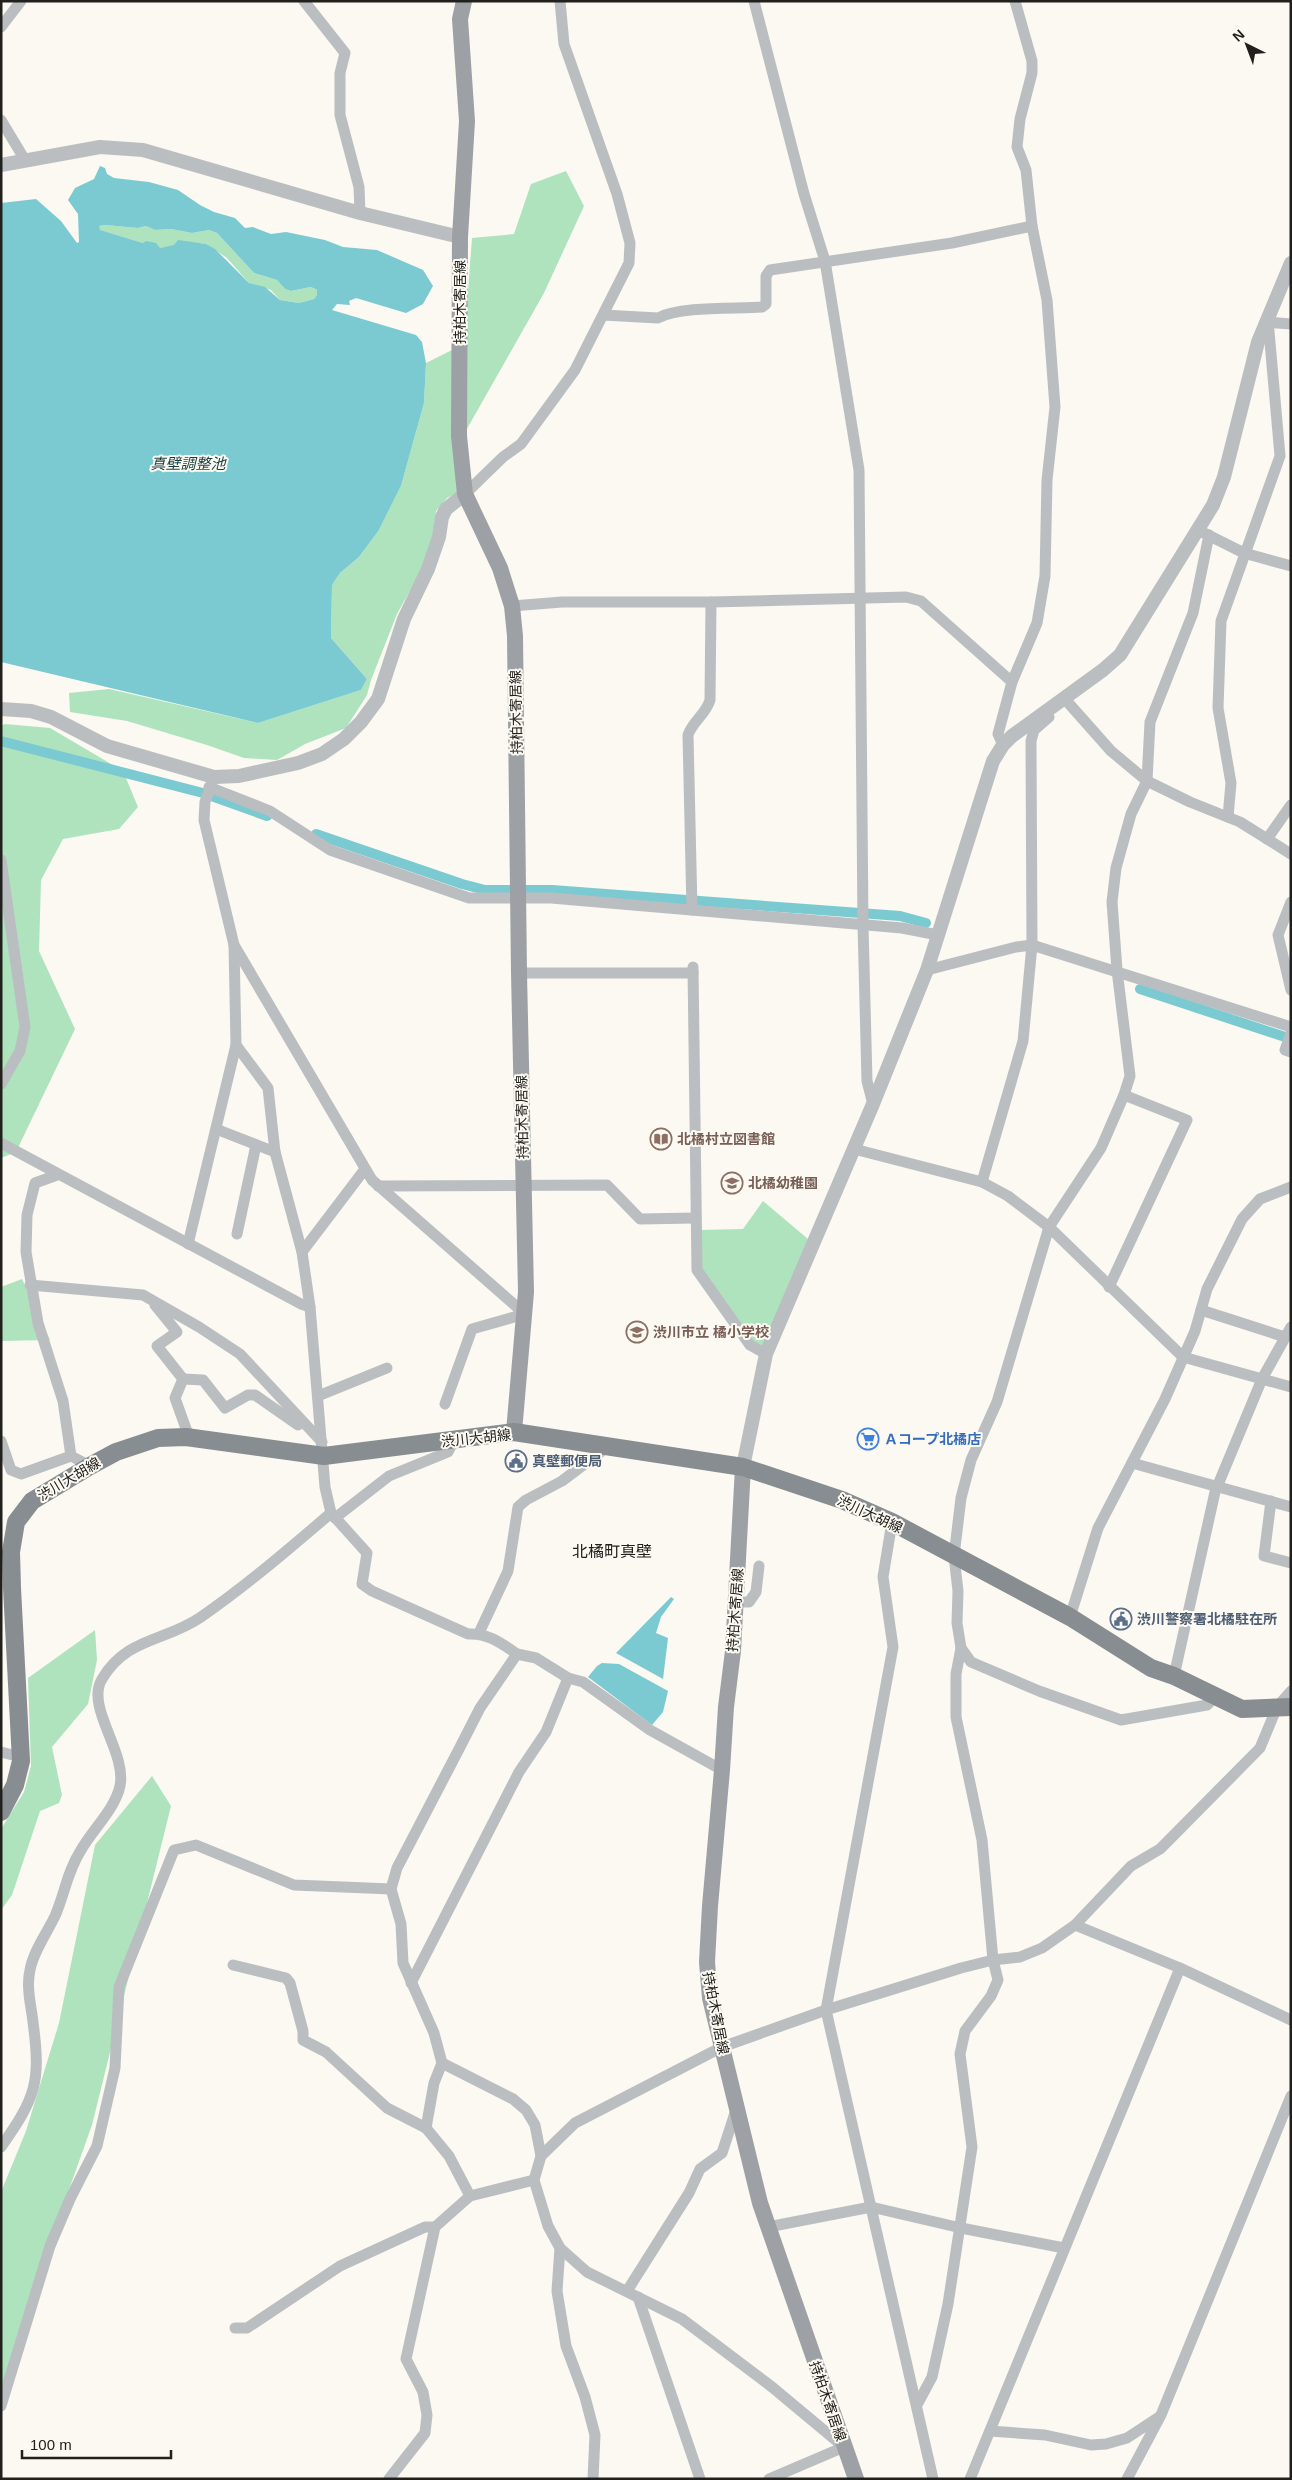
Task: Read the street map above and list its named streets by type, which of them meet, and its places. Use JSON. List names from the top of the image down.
{
  "streets": {
    "main road": ["持柏木寄居線", "渋川大胡線"]
  },
  "crossings": [
    ["持柏木寄居線", "渋川大胡線"]
  ],
  "districts": ["北橘町真壁"],
  "water": ["真壁調整池"],
  "places": {
    "library": ["北橘村立図書館"],
    "school or university": ["北橘幼稚園", "渋川市立 橘小学校"],
    "supermarket": ["Ａコープ北橘店"],
    "public building": ["真壁郵便局", "渋川警察署北橘駐在所"]
  },
  "scale_bar": "100 m",
  "north": "top left"
}
